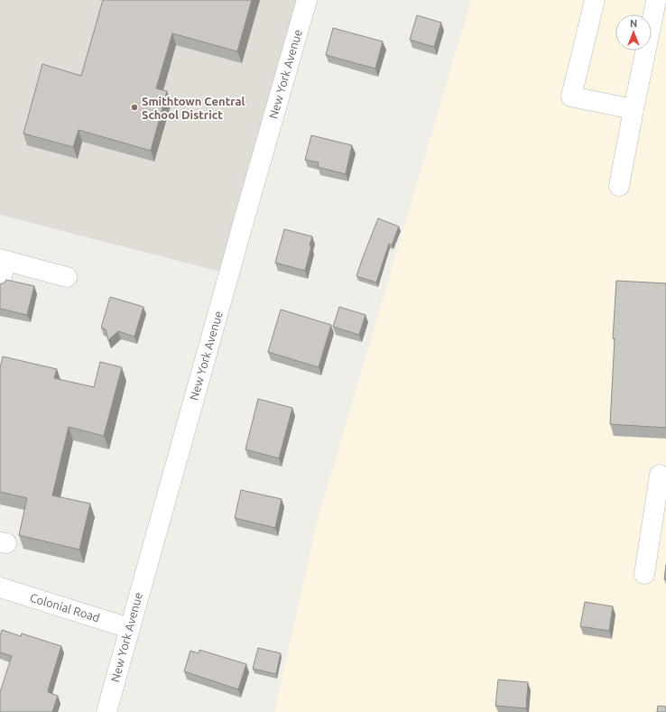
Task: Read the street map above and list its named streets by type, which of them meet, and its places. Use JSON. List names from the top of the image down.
{
  "streets": {
    "street": ["New York Avenue", "Colonial Road"]
  },
  "crossings": [
    ["New York Avenue", "Colonial Road"]
  ],
  "places": ["Smithtown Central School District"],
  "north": "top"
}
